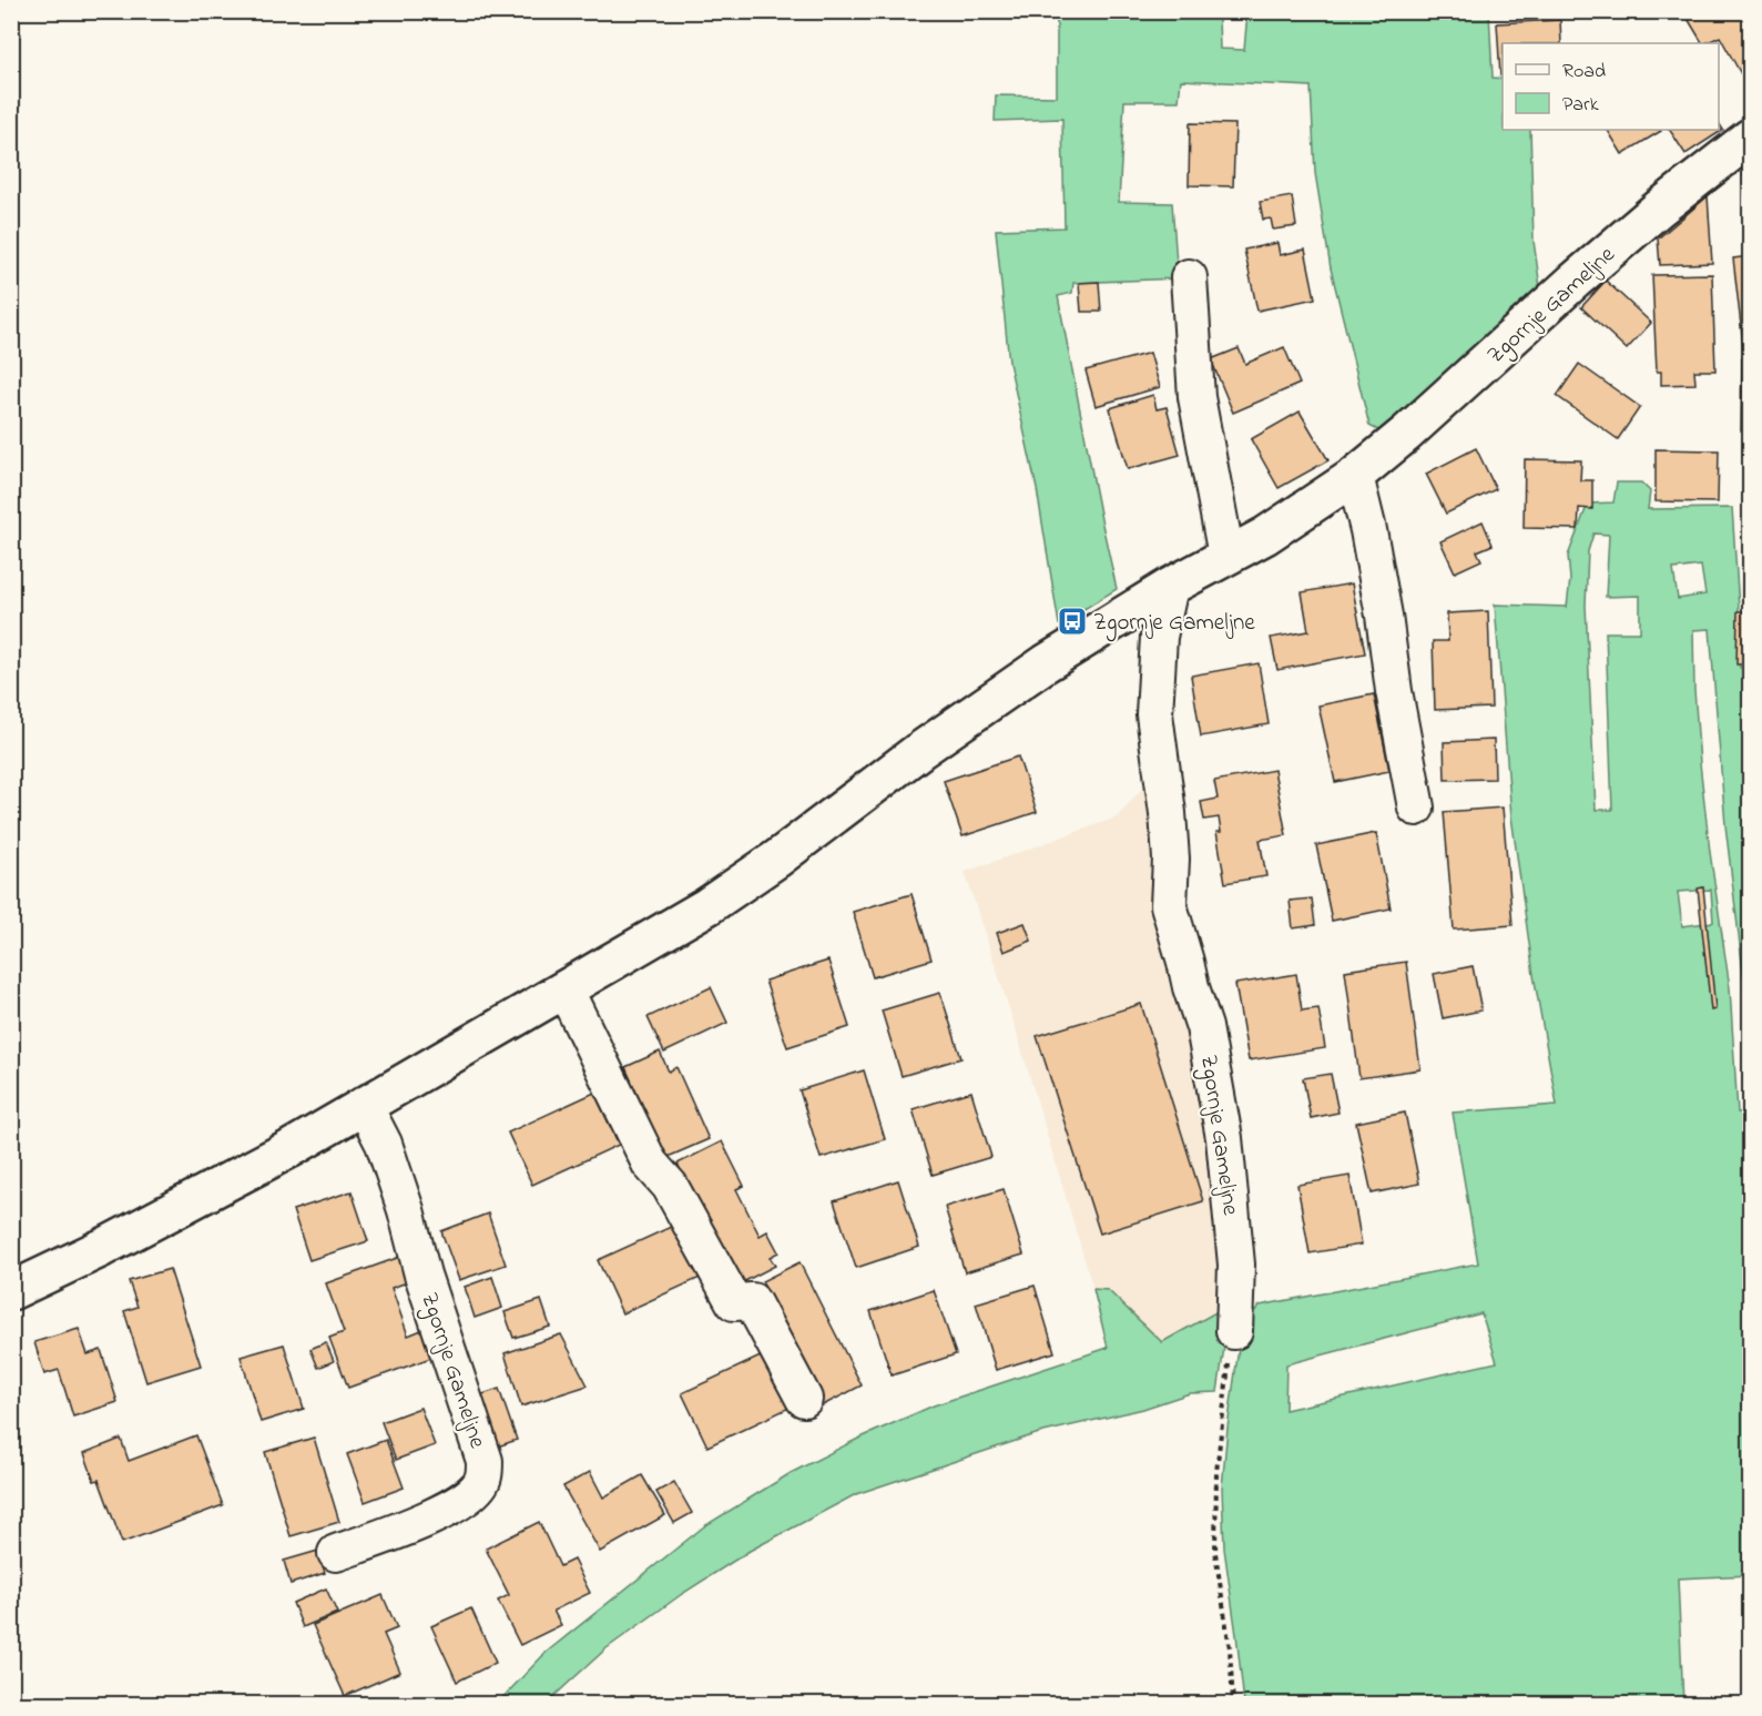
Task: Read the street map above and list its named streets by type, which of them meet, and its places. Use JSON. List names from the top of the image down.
{
  "streets": {
    "street": ["Zgornje Gameljne"]
  },
  "places": {
    "bus stop": ["Zgornje Gameljne"]
  },
  "legend": ["Road", "Park"]
}
